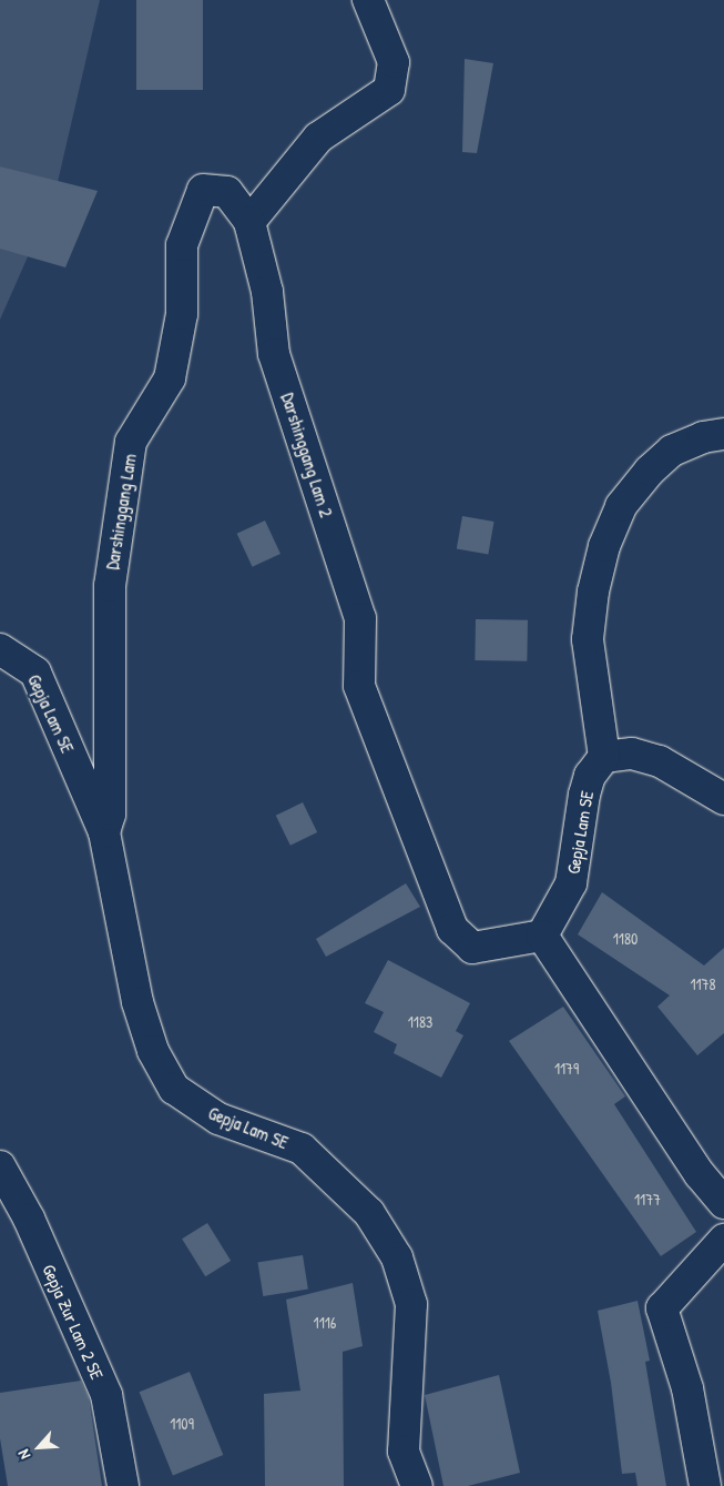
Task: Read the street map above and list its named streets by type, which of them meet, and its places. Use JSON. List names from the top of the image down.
{
  "streets": {
    "street": [
      "Darshinggang Lam 2",
      "Darshinggang Lam",
      "Gepja Lam SE",
      "Gepja Zur Lam 2 SE"
    ]
  },
  "crossings": [
    ["Darshinggang Lam 2", "Darshinggang Lam"],
    ["Darshinggang Lam 2", "Gepja Lam SE"],
    ["Darshinggang Lam", "Gepja Lam SE"]
  ],
  "house_numbers": [
    "1180",
    "1178",
    "1183",
    "1179",
    "1177",
    "1116",
    "1109"
  ],
  "north": "bottom left"
}
